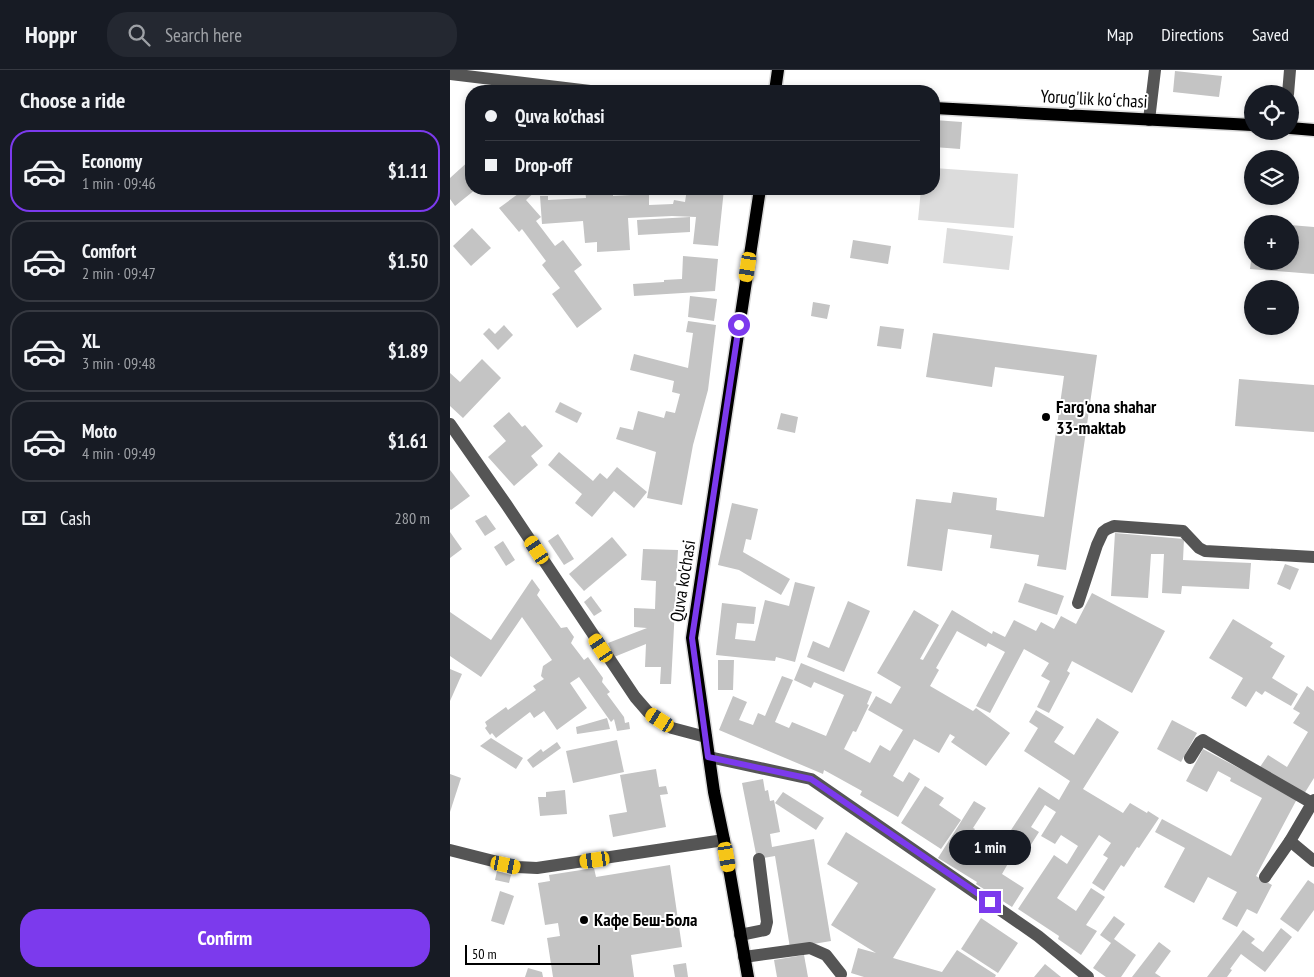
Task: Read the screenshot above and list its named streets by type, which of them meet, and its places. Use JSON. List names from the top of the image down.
{
  "streets": {
    "main road": ["Yorug'lik koʻchasi", "Quva ko'chasi"]
  },
  "places": ["Farg'ona shahar 33-maktab", "Кафе Беш-Бола"],
  "scale_bar": "50 m",
  "page": {
    "header": "Hoppr",
    "search": "Search here",
    "nav": ["Map", "Directions", "Saved"],
    "heading": "Choose a ride",
    "map_buttons": ["+", "−"],
    "banner": ["Quva ko'chasi", "Drop-off"],
    "list": [
      {
        "name": "Economy",
        "note": "1 min · 09:46",
        "value": "$1.11"
      },
      {
        "name": "Comfort",
        "note": "2 min · 09:47",
        "value": "$1.50"
      },
      {
        "name": "XL",
        "note": "3 min · 09:48",
        "value": "$1.89"
      },
      {
        "name": "Moto",
        "note": "4 min · 09:49",
        "value": "$1.61"
      }
    ],
    "pay": ["Cash", "280 m"],
    "bubble": "1 min",
    "buttons": "Confirm",
    "scale": "50 m"
  }
}
